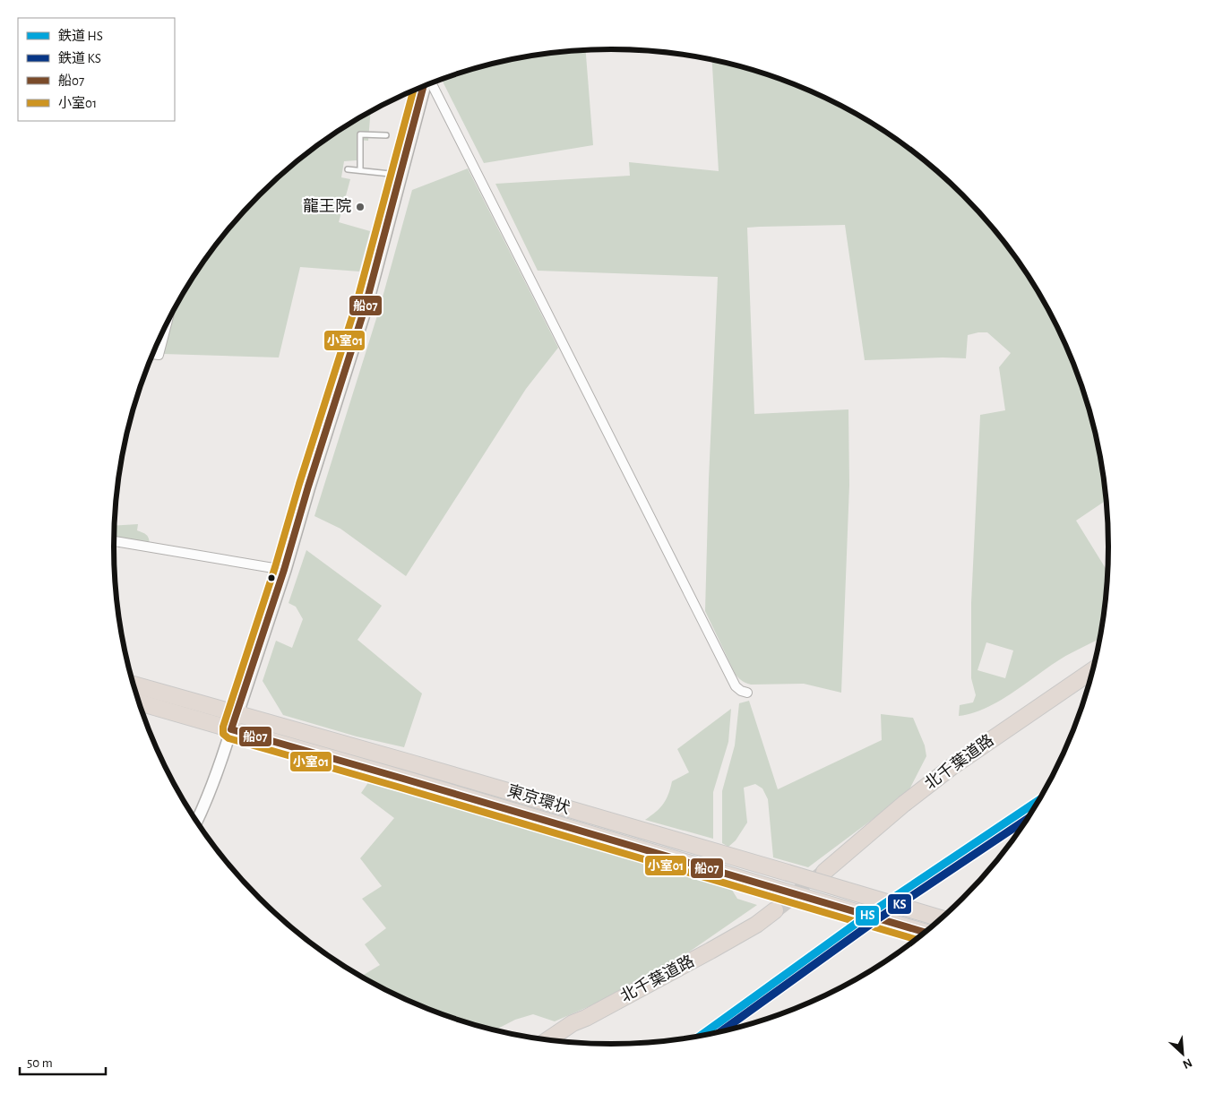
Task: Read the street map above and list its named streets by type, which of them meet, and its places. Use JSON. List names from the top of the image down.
{
  "streets": {
    "highway": ["北千葉道路", "東京環状"]
  },
  "places": ["龍王院"],
  "lines": [
    "transit line 船07",
    "transit line 小室01",
    "rail line HS",
    "rail line KS"
  ],
  "legend": [
    "鉄道 HS",
    "鉄道 KS",
    "船07",
    "小室01"
  ],
  "scale_bar": "50 m",
  "north": "bottom right"
}
